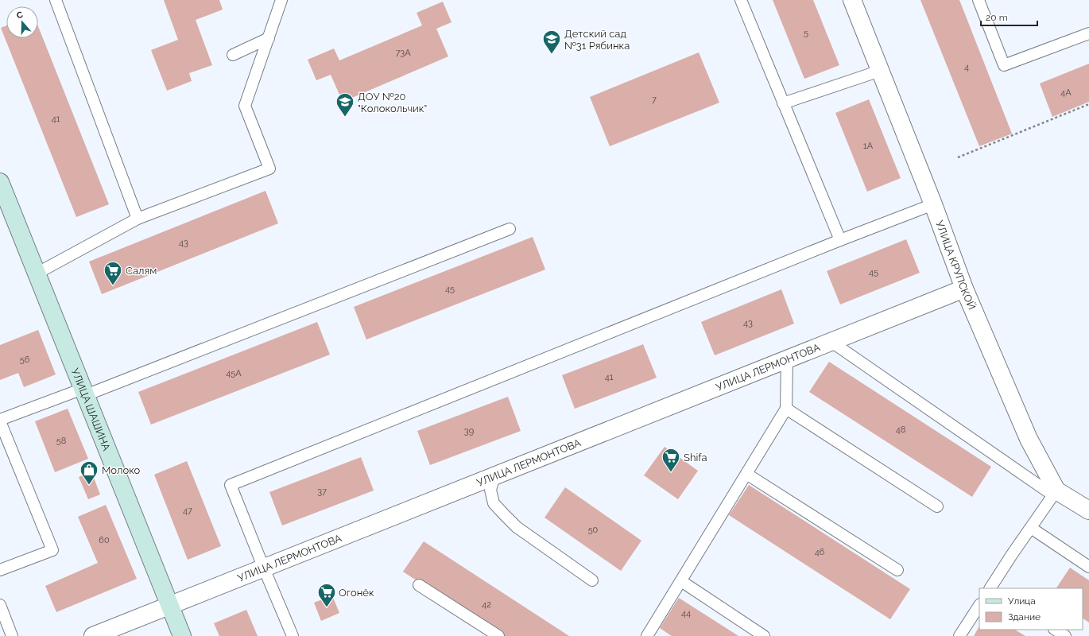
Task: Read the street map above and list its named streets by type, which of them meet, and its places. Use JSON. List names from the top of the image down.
{
  "streets": {
    "main road": ["УЛИЦА ШАШИНА"],
    "street": ["УЛИЦА КРУПСКОЙ", "УЛИЦА ЛЕРМОНТОВА"]
  },
  "crossings": [
    ["УЛИЦА КРУПСКОЙ", "УЛИЦА ЛЕРМОНТОВА"],
    ["УЛИЦА ЛЕРМОНТОВА", "УЛИЦА ШАШИНА"]
  ],
  "places": {
    "school or university": ["Детский сад №31 Рябинка", "ДОУ №20 \"Колокольчик\""],
    "supermarket": ["Салям", "Shifa", "Огонёк"],
    "shop": ["Молоко"]
  },
  "house_numbers": [
    "5",
    "73А",
    "4",
    "4А",
    "7",
    "41",
    "1А",
    "43",
    "45",
    "45",
    "43",
    "56",
    "45А",
    "41",
    "48",
    "39",
    "58",
    "37",
    "47",
    "50",
    "60",
    "46",
    "42",
    "44"
  ],
  "legend": ["Улица", "Здание"],
  "scale_bar": "20 m",
  "north": "top"
}
